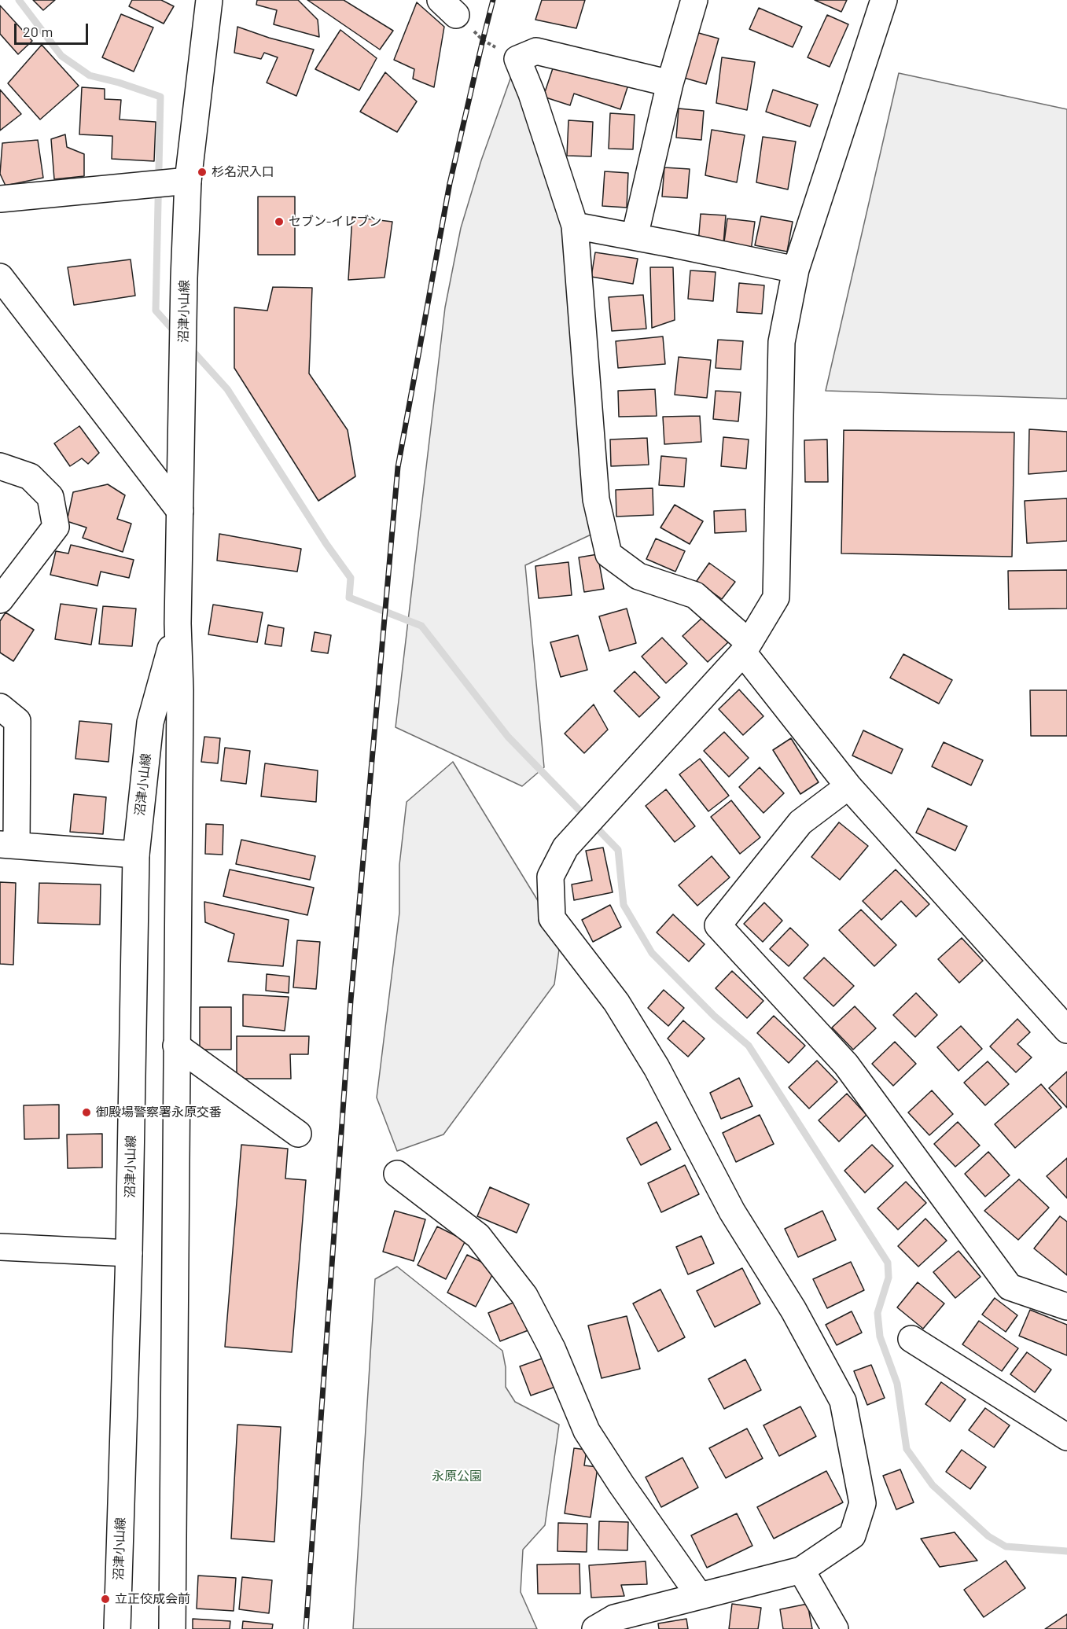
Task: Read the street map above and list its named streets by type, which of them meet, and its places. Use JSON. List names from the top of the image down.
{
  "streets": {
    "street": ["沼津小山線"]
  },
  "parks": ["永原公園"],
  "places": [
    "杉名沢入口",
    "セブン-イレブン",
    "御殿場警察署永原交番",
    "立正佼成会前"
  ],
  "scale_bar": "20 m"
}
